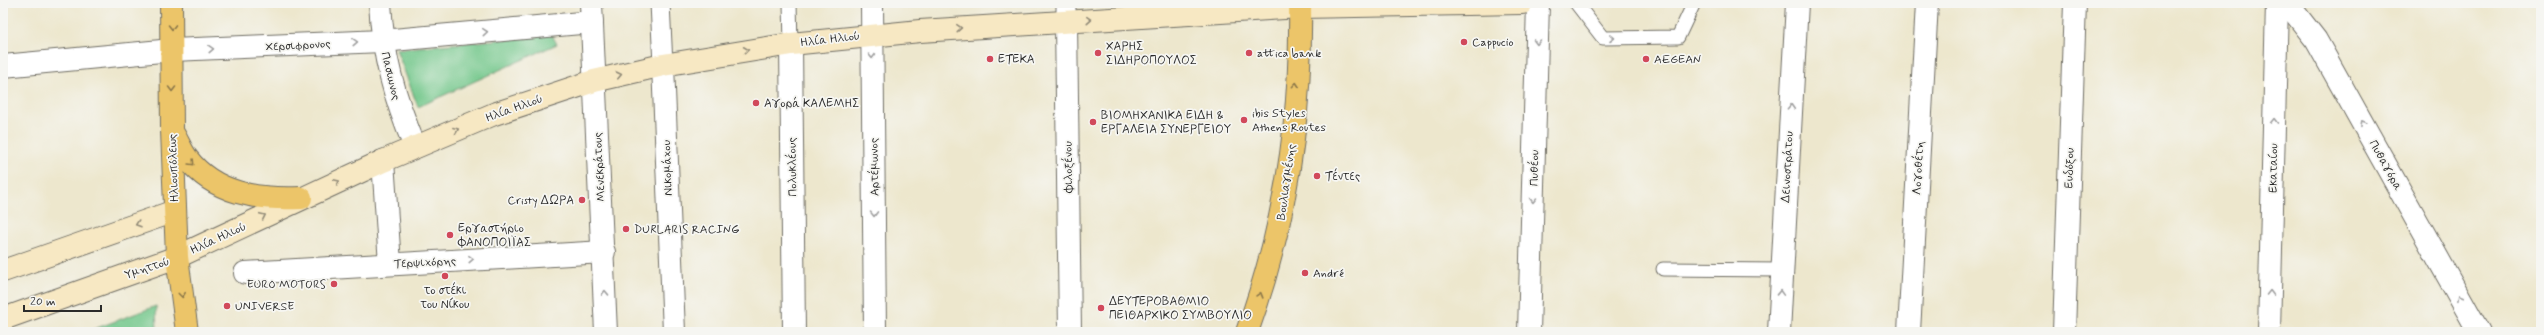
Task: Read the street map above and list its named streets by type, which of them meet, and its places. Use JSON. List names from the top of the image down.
{
  "streets": {
    "main road": [
      "Ηλία Ηλιού",
      "Ηλιουπόλεως",
      "Βουλιαγμένης",
      "Υμηττού"
    ],
    "street": [
      "Χερσιφρονος",
      "Πασιωνος",
      "Πυθαγόρα",
      "Μενεκράτους",
      "Πολυκλέους",
      "Αρτέμωνος",
      "Φιλοξένου",
      "Δεινοστράτου",
      "Νικομάχου",
      "Πυθέου",
      "Λογοθέτη",
      "Ευδόξου",
      "Εκαταίου",
      "Τερψιχόρης"
    ]
  },
  "crossings": [
    ["Ηλία Ηλιού", "Πασιωνος"],
    ["Ηλία Ηλιού", "Μενεκράτους"],
    ["Ηλία Ηλιού", "Πολυκλέους"],
    ["Ηλία Ηλιού", "Αρτέμωνος"],
    ["Ηλία Ηλιού", "Φιλοξένου"],
    ["Ηλία Ηλιού", "Ηλιουπόλεως"],
    ["Ηλία Ηλιού", "Νικομάχου"],
    ["Ηλία Ηλιού", "Βουλιαγμένης"],
    ["Ηλία Ηλιού", "Υμηττού"],
    ["Χερσιφρονος", "Πασιωνος"],
    ["Χερσιφρονος", "Μενεκράτους"],
    ["Χερσιφρονος", "Ηλιουπόλεως"],
    ["Μενεκράτους", "Τερψιχόρης"],
    ["Ηλιουπόλεως", "Υμηττού"]
  ],
  "one_way": [
    "Ηλία Ηλιού",
    "Χερσιφρονος",
    "Πυθαγόρα",
    "Αρτέμωνος",
    "Δεινοστράτου",
    "Ηλιουπόλεως",
    "Πυθέου",
    "Εκαταίου",
    "Βουλιαγμένης",
    "Τερψιχόρης"
  ],
  "places": [
    "Cappucio",
    "ΧΑΡΗΣ ΣΙΔΗΡΟΠΟΥΛΟΣ",
    "attica bank",
    "ΕΤΕΚΑ",
    "AEGEAN",
    "Αγορά ΚΑΛΕΜΗΣ",
    "ibis Styles Athens Routes",
    "ΒΙΟΜΗΧΑΝΙΚΑ ΕΙΔΗ & ΕΡΓΑΛΕΙΑ ΣΥΝΕΡΓΕΙΟΥ",
    "Τέντες",
    "Cristy ΔΩΡΑ",
    "DURLARIS RACING",
    "Εργαστήριο ΦΑΝΟΠΟΙΪΑΣ",
    "André",
    "το στέκι του Νίκου",
    "EURO MOTORS",
    "UNIVERSE",
    "ΔΕΥΤΕΡΟΒΑΘΜΙΟ ΠΕΙΘΑΡΧΙΚΟ ΣΥΜΒΟΥΛΙΟ"
  ],
  "scale_bar": "20 m"
}
